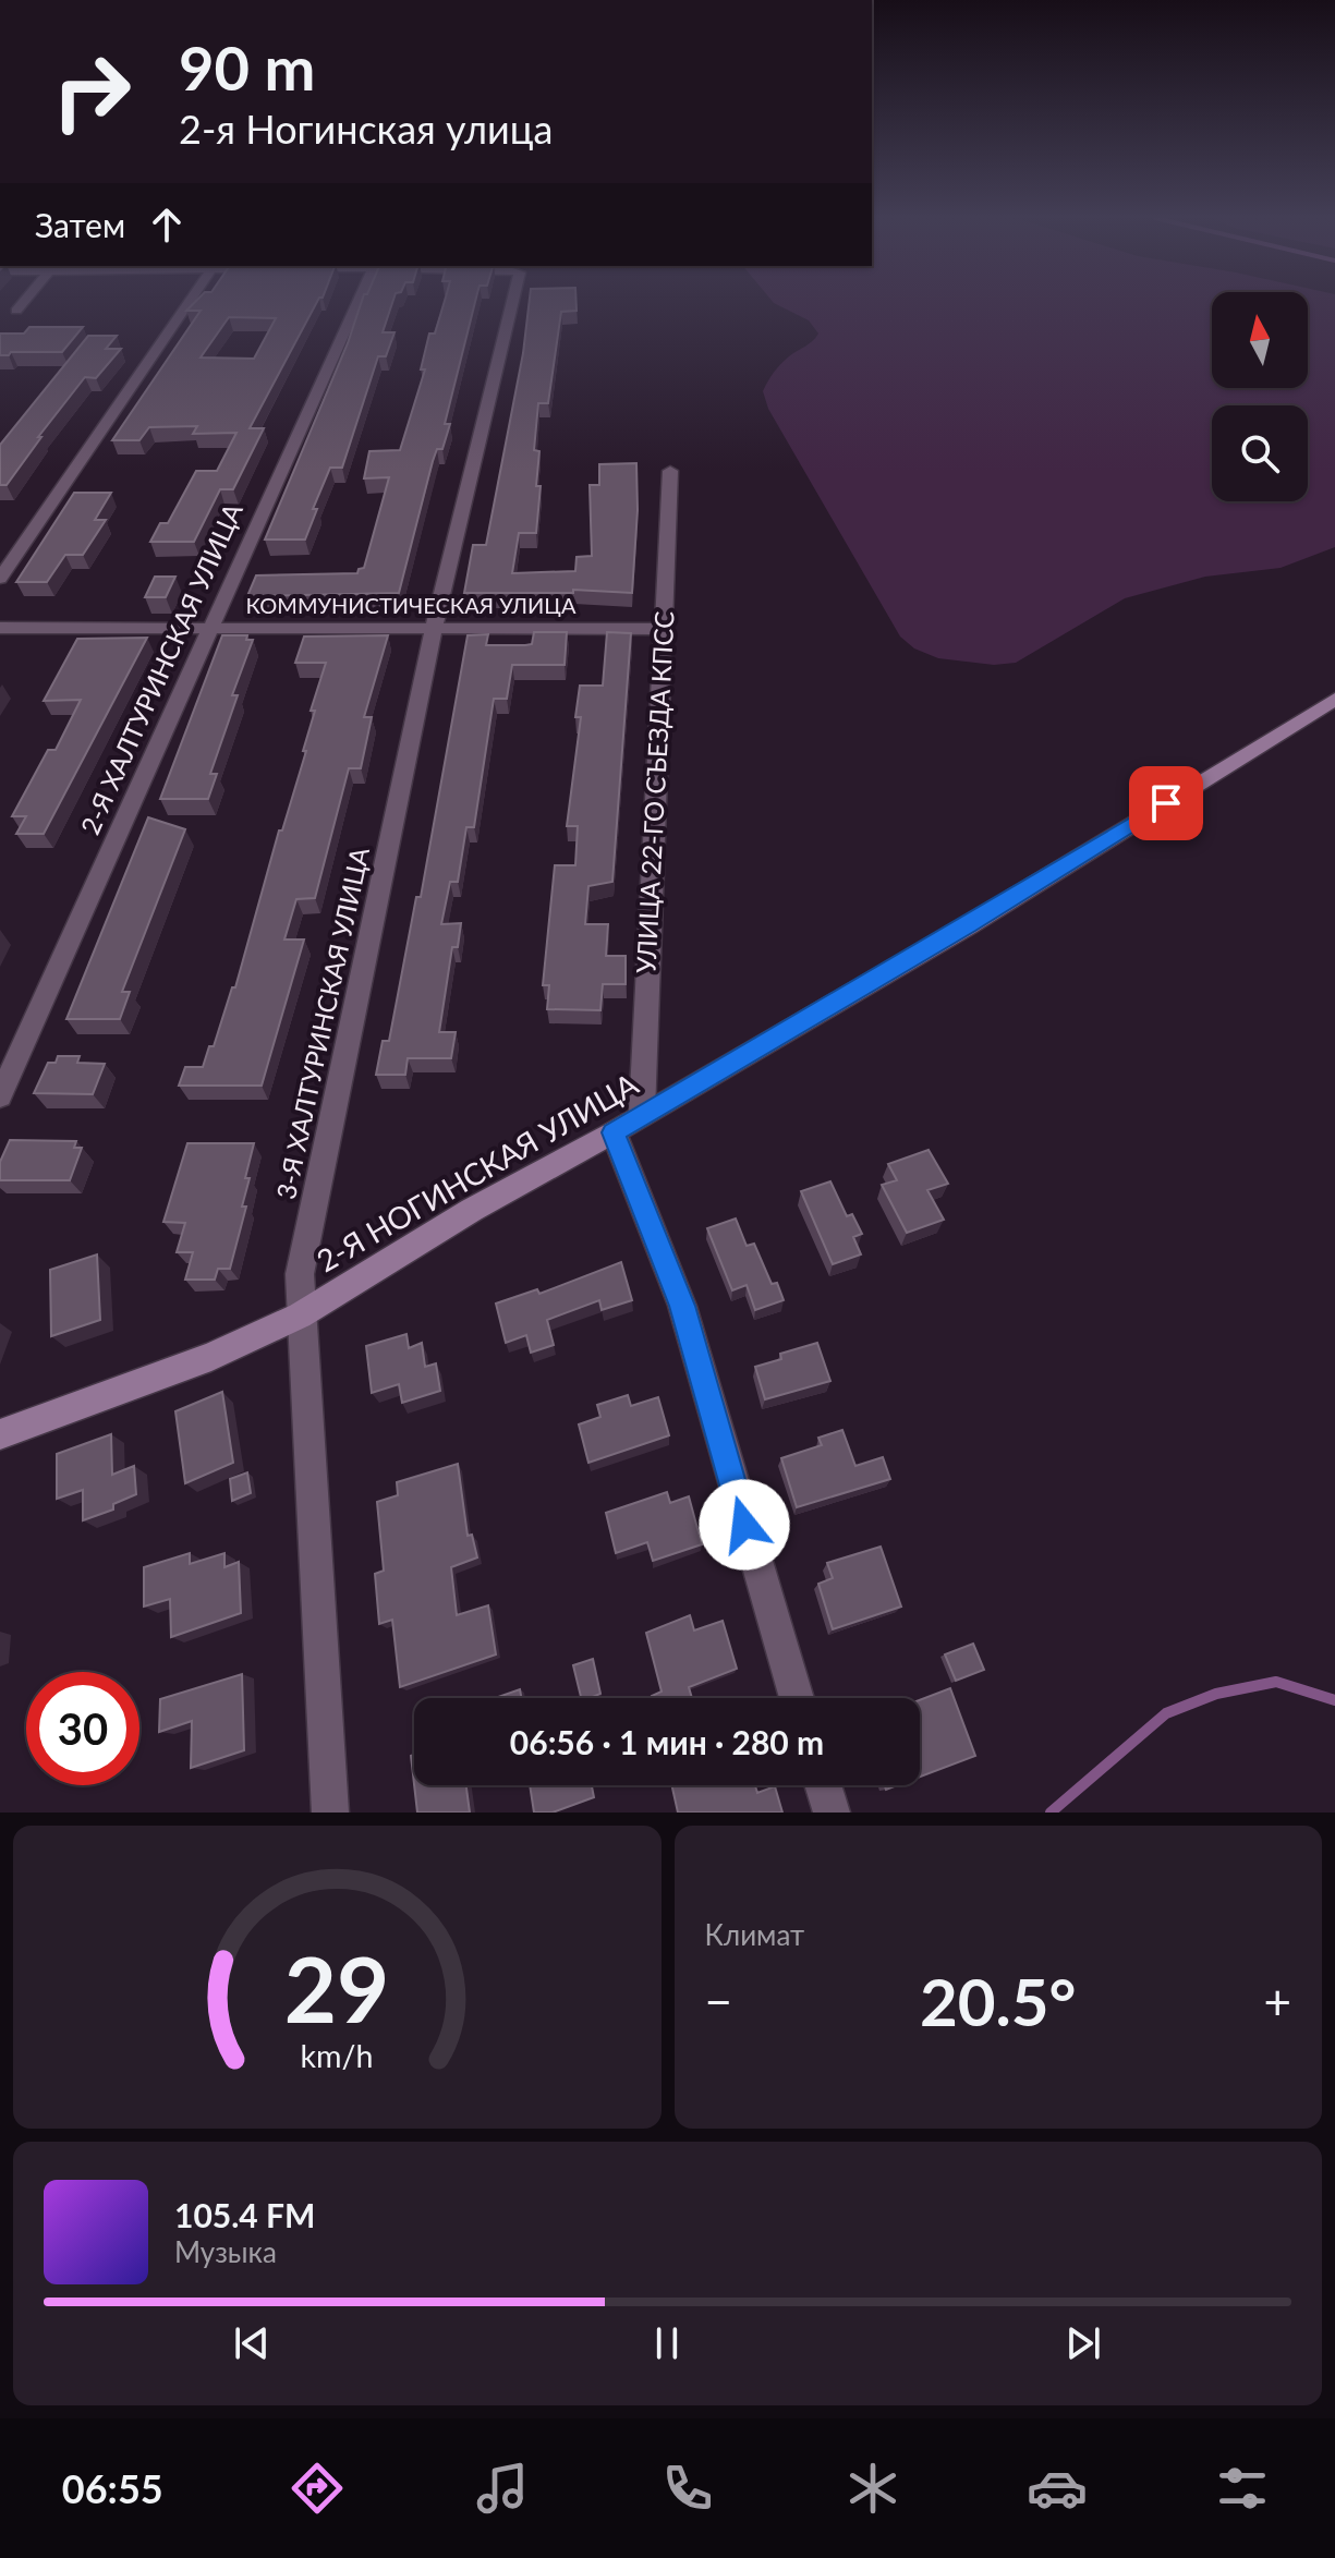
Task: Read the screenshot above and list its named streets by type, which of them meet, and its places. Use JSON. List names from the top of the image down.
{
  "streets": {
    "street": [
      "КОММУНИСТИЧЕСКАЯ УЛИЦА",
      "2-Я ХАЛТУРИНСКАЯ УЛИЦА",
      "УЛИЦА 22-ГО СЪЕЗДА КПСС",
      "3-Я ХАЛТУРИНСКАЯ УЛИЦА",
      "2-Я НОГИНСКАЯ УЛИЦА"
    ]
  },
  "crossings": [
    ["КОММУНИСТИЧЕСКАЯ УЛИЦА", "2-Я ХАЛТУРИНСКАЯ УЛИЦА"],
    ["КОММУНИСТИЧЕСКАЯ УЛИЦА", "УЛИЦА 22-ГО СЪЕЗДА КПСС"],
    ["КОММУНИСТИЧЕСКАЯ УЛИЦА", "3-Я ХАЛТУРИНСКАЯ УЛИЦА"],
    ["УЛИЦА 22-ГО СЪЕЗДА КПСС", "2-Я НОГИНСКАЯ УЛИЦА"],
    ["3-Я ХАЛТУРИНСКАЯ УЛИЦА", "2-Я НОГИНСКАЯ УЛИЦА"]
  ],
  "north": "top",
  "page": {
    "turn": ["90 m", "2-я Ногинская улица"],
    "then": "Затем",
    "limit": "30",
    "trip": "06:56 · 1 мин · 280 m",
    "tile": "Климат",
    "heat": ["−", "20.5°", "+"],
    "song": ["105.4 FM", "Музыка"],
    "tabs": "06:55",
    "gauge": ["29", "km/h"]
  }
}
